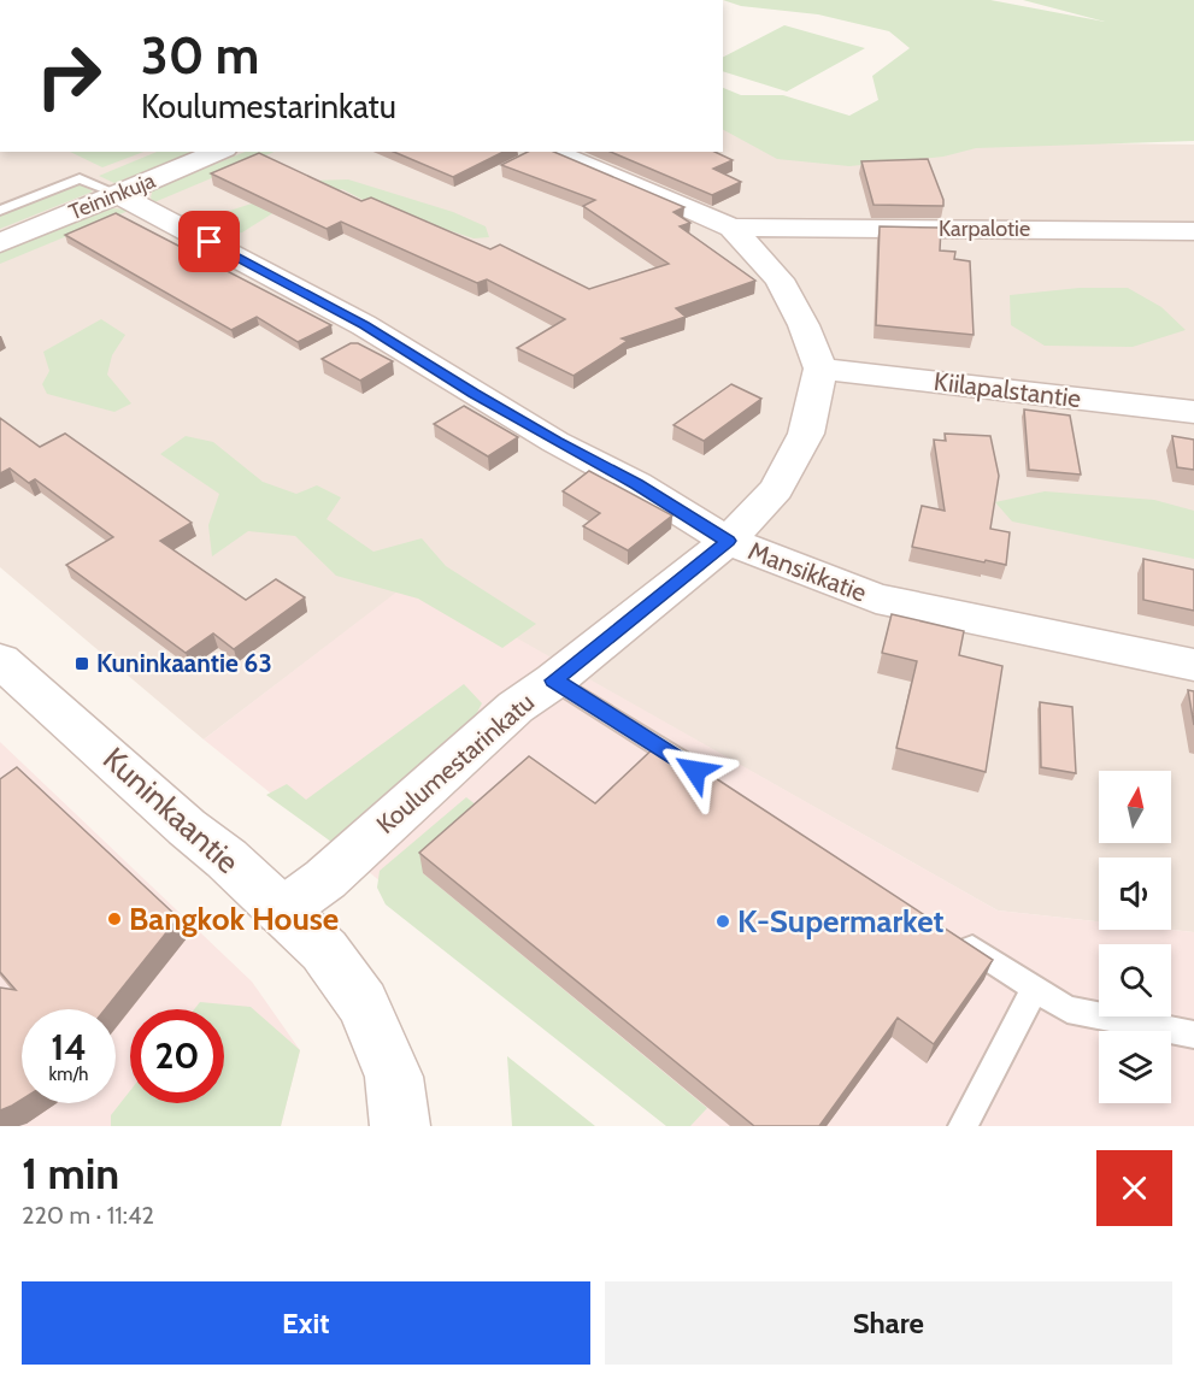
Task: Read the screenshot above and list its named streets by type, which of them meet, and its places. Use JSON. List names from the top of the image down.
{
  "streets": {
    "street": [
      "Teininkuja",
      "Karpalotie",
      "Kiilapalstantie",
      "Mansikkatie",
      "Koulumestarinkatu",
      "Kuninkaantie"
    ]
  },
  "crossings": [
    ["Teininkuja", "Mansikkatie"],
    ["Kiilapalstantie", "Koulumestarinkatu"],
    ["Mansikkatie", "Koulumestarinkatu"],
    ["Koulumestarinkatu", "Kuninkaantie"]
  ],
  "places": {
    "transit": ["Kuninkaantie 63"],
    "other": ["Bangkok House", "K-Supermarket"]
  },
  "north": "top",
  "page": {
    "turn": ["30 m", "Koulumestarinkatu"],
    "speed": "14 km/h",
    "limit": "20",
    "heading": ["1 min", "220 m · 11:42"],
    "buttons": ["Exit", "Share"]
  }
}
